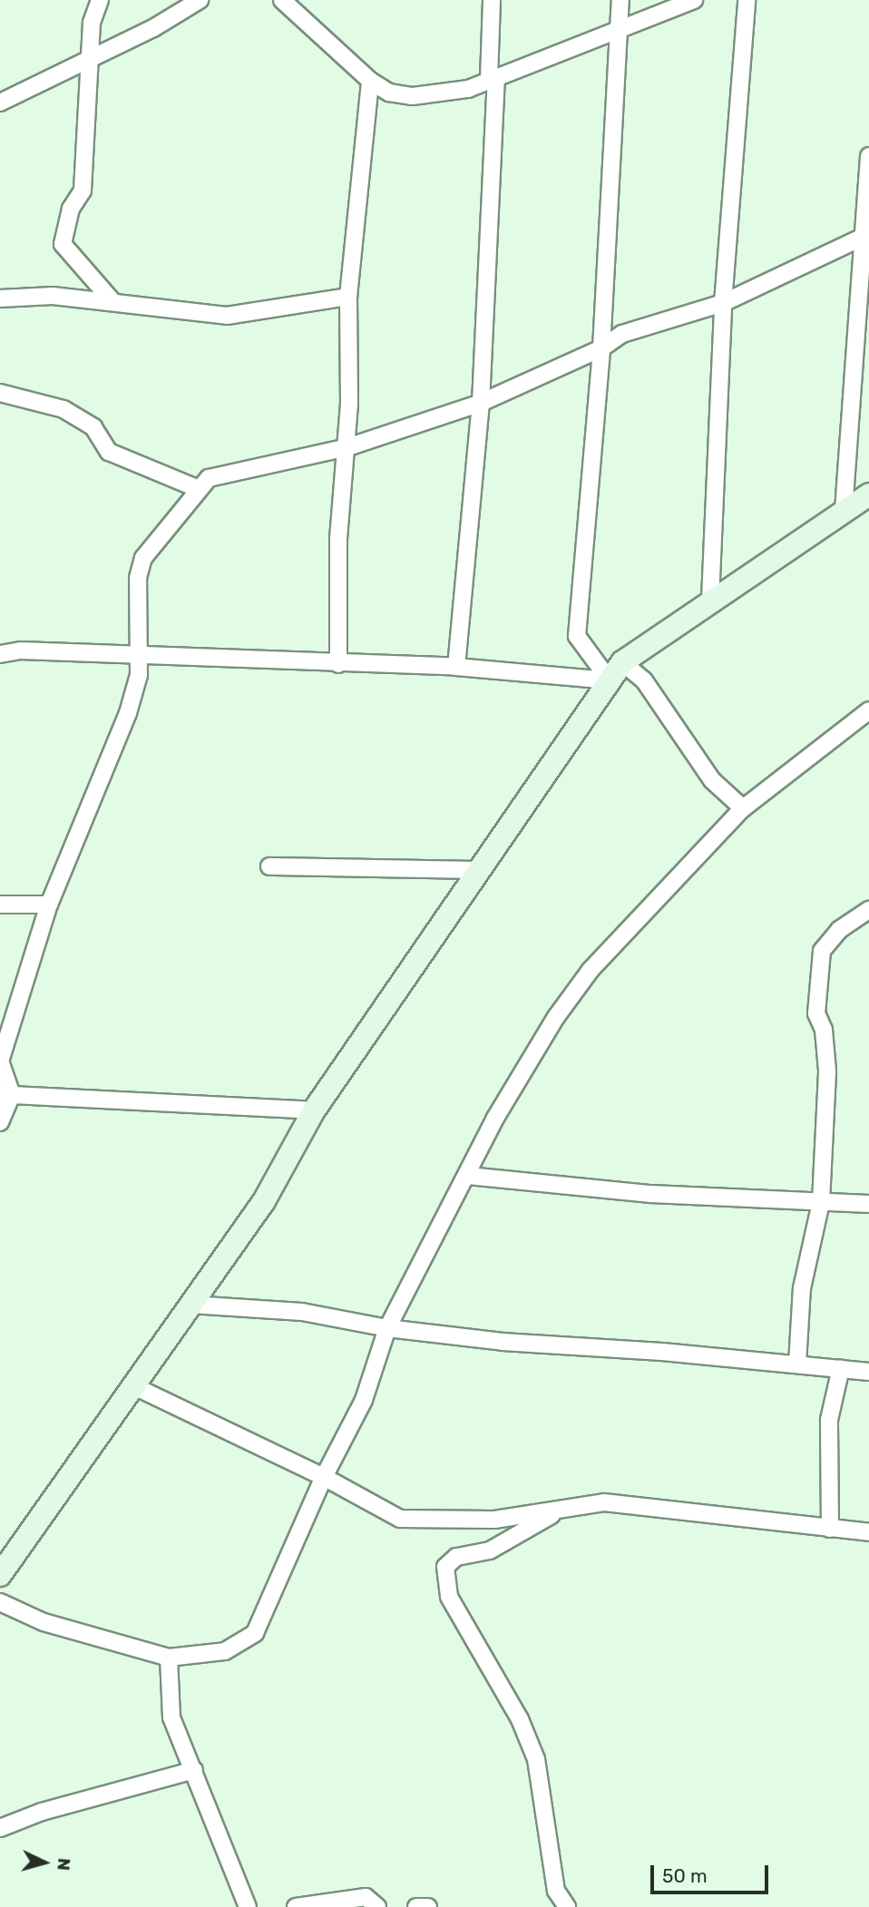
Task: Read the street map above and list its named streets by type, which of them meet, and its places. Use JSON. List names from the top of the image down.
{
  "scale_bar": "50 m",
  "north": "right"
}
